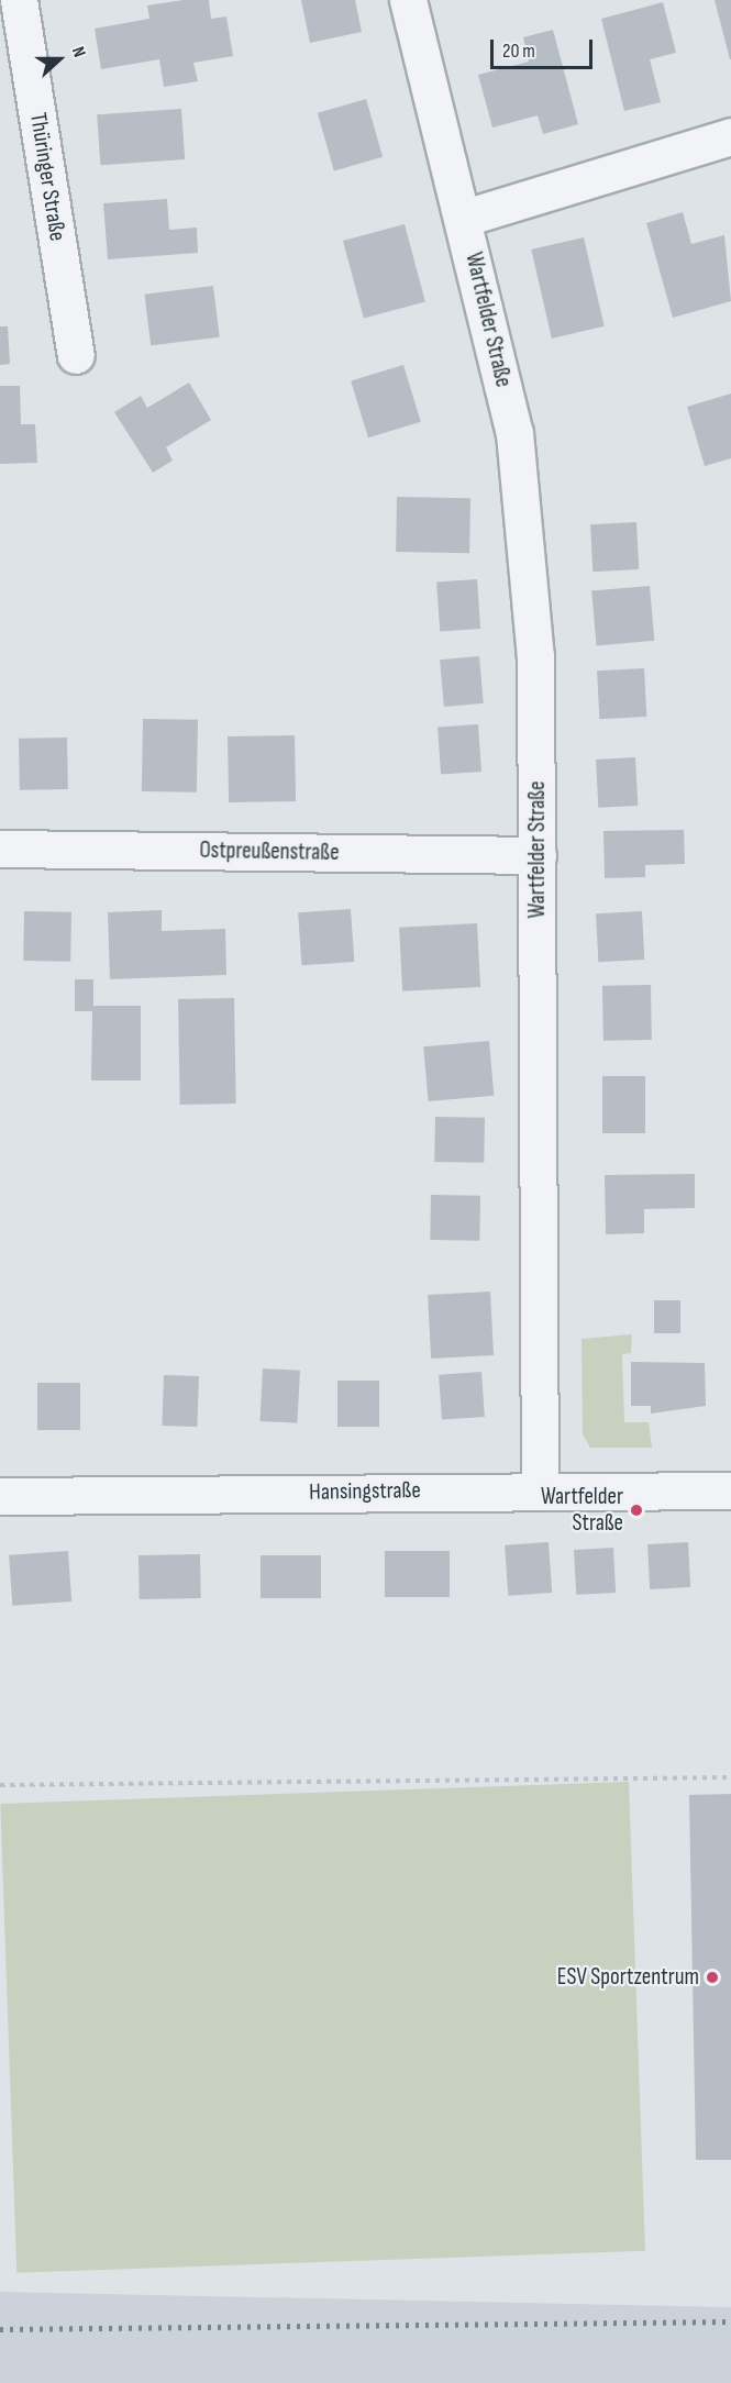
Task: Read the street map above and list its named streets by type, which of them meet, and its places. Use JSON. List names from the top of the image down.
{
  "streets": {
    "street": [
      "Thüringer Straße",
      "Wartfelder Straße",
      "Ostpreußenstraße",
      "Hansingstraße"
    ]
  },
  "crossings": [
    ["Wartfelder Straße", "Ostpreußenstraße"],
    ["Wartfelder Straße", "Hansingstraße"]
  ],
  "places": ["Wartfelder Straße", "ESV Sportzentrum"],
  "scale_bar": "20 m",
  "north": "right"
}
